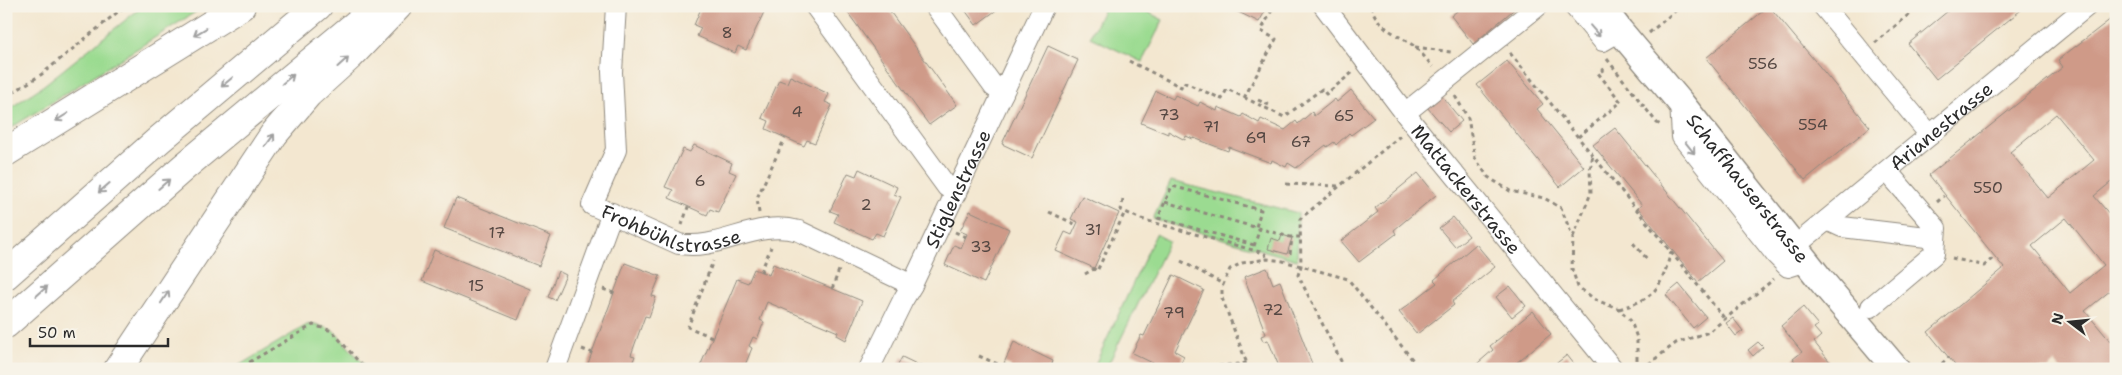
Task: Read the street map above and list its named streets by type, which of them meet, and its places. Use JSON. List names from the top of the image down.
{
  "streets": {
    "main road": ["Schaffhauserstrasse"],
    "street": [
      "Arianestrasse",
      "Stiglenstrasse",
      "Mattackerstrasse",
      "Frohbühlstrasse"
    ]
  },
  "crossings": [
    ["Arianestrasse", "Schaffhauserstrasse"],
    ["Stiglenstrasse", "Frohbühlstrasse"]
  ],
  "house_numbers": [
    "8",
    "556",
    "4",
    "73",
    "65",
    "554",
    "71",
    "69",
    "67",
    "6",
    "550",
    "2",
    "31",
    "17",
    "33",
    "15",
    "72",
    "79"
  ],
  "scale_bar": "50 m",
  "north": "left"
}
